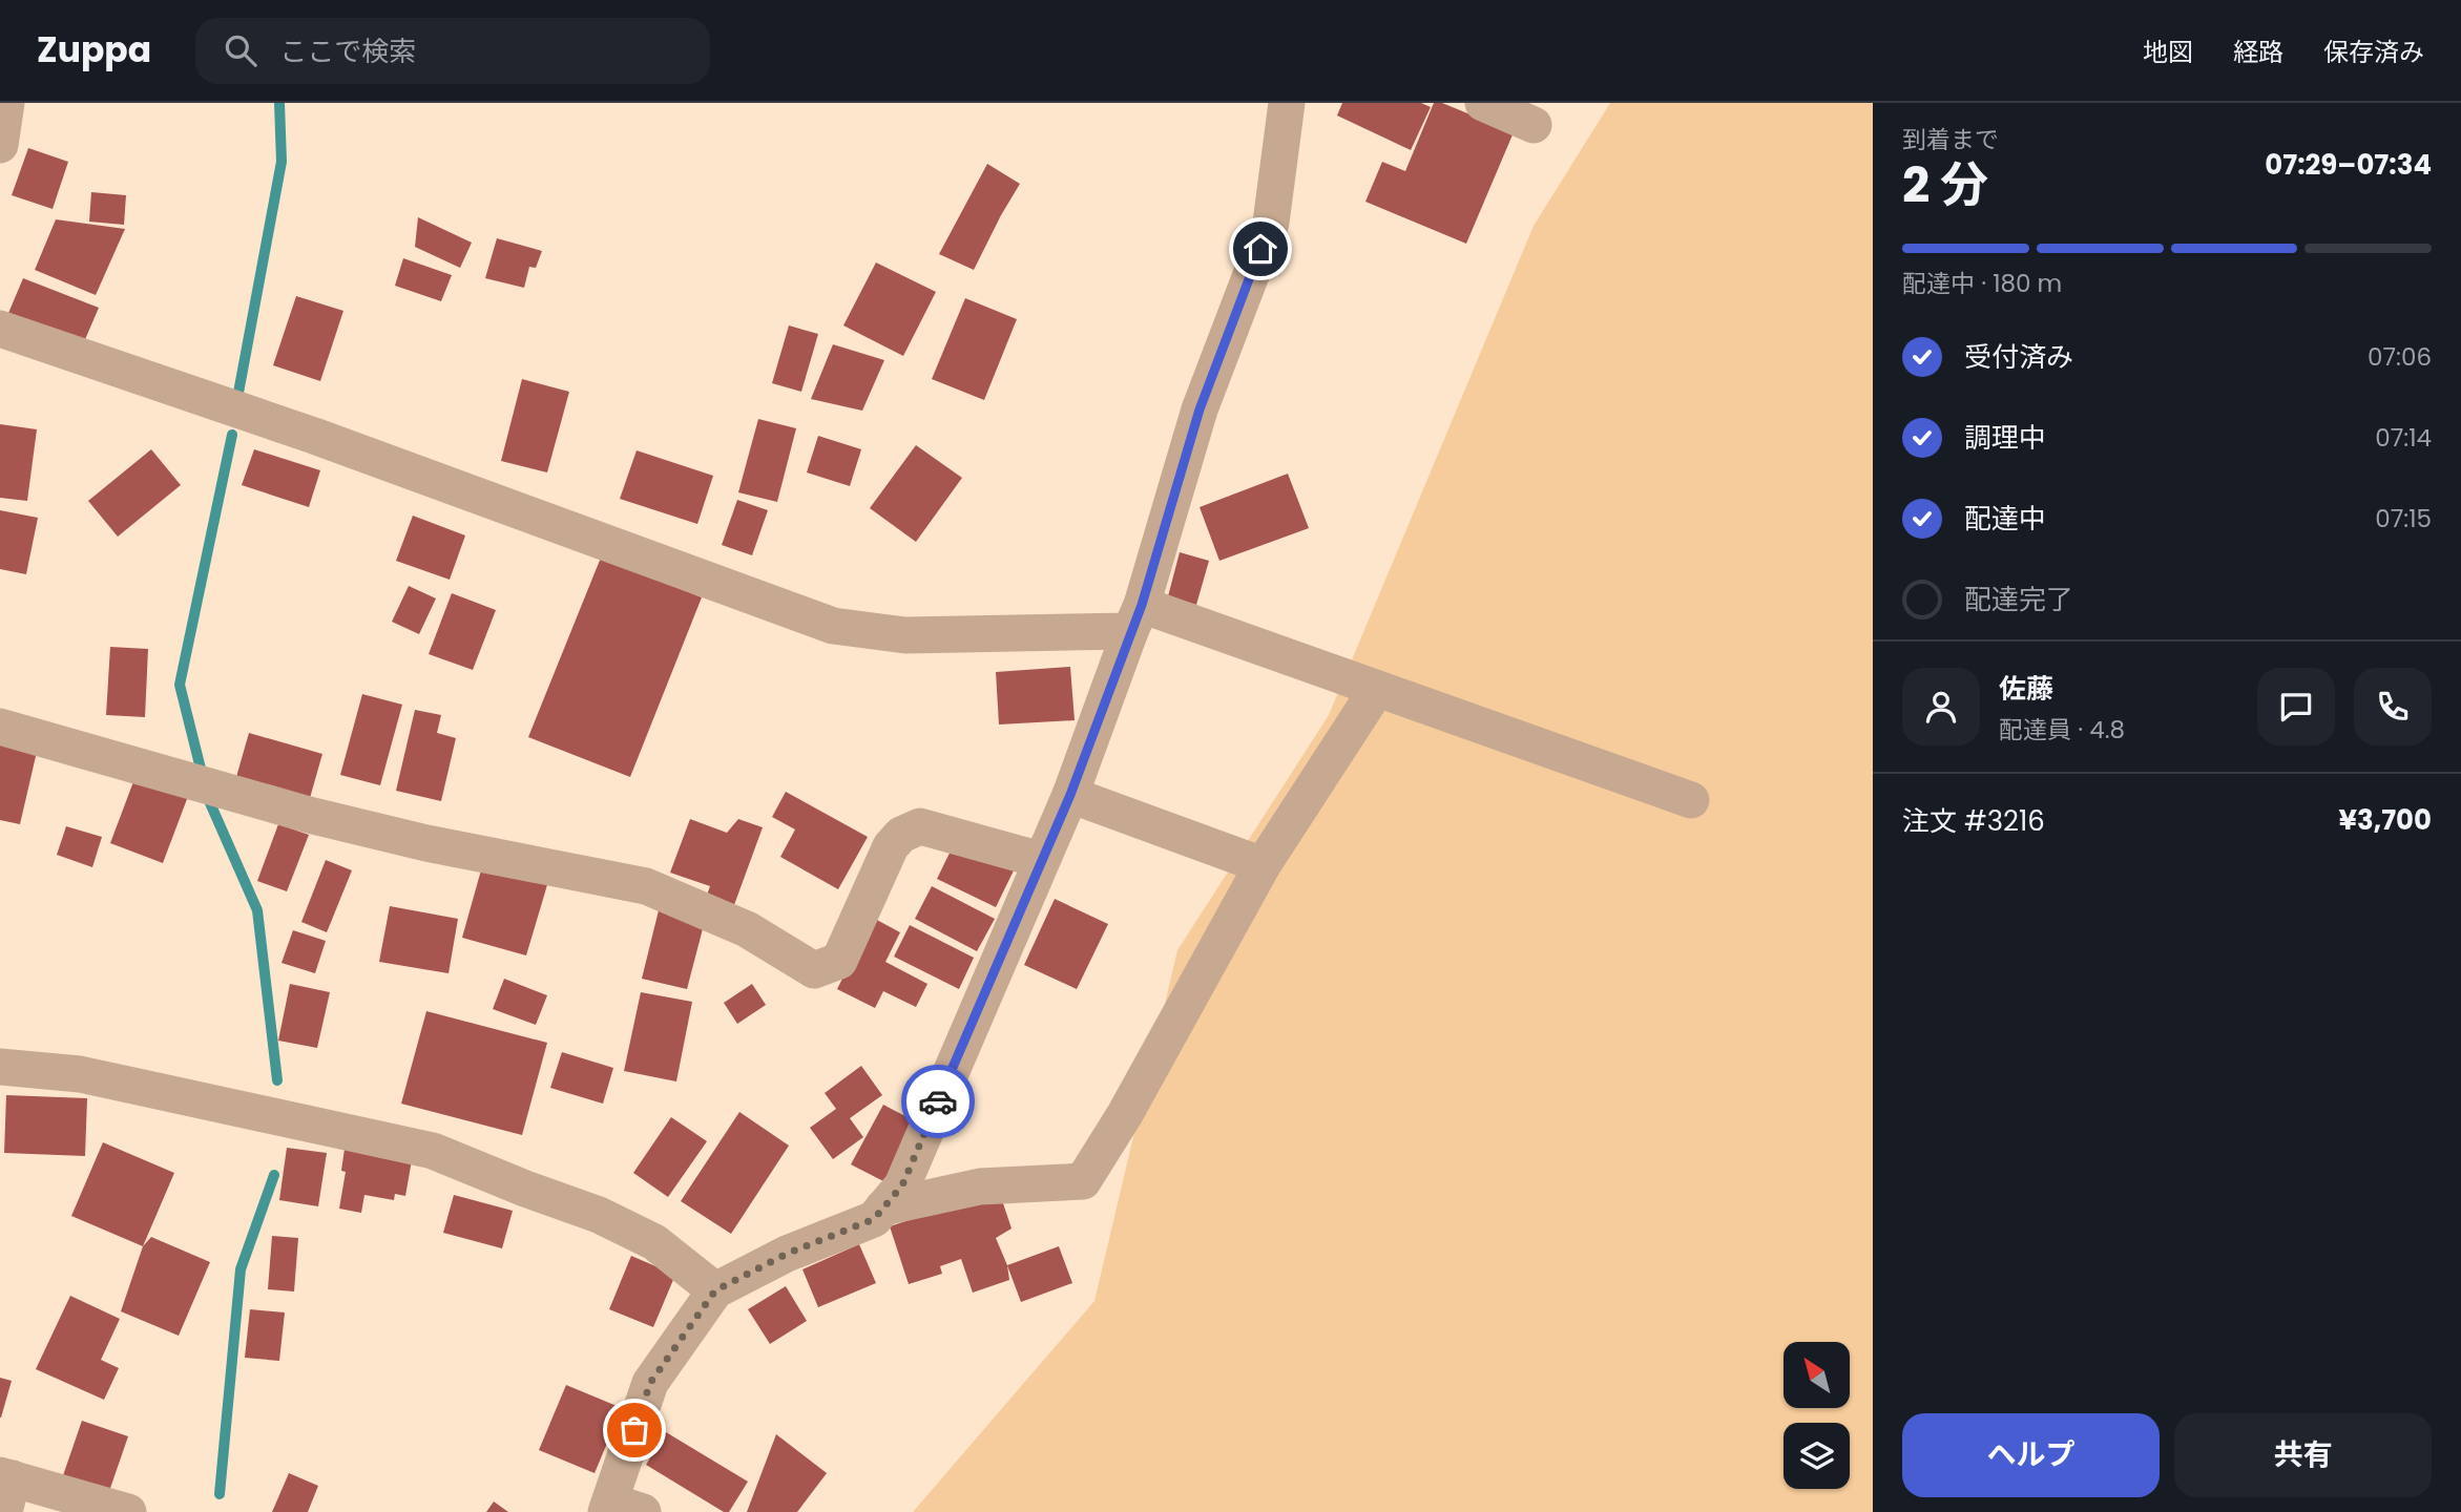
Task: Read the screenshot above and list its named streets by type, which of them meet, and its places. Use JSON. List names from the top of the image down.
{
  "north": "top left",
  "page": {
    "header": "Zuppa",
    "search": "ここで検索",
    "nav": ["地図", "経路", "保存済み"],
    "heading": ["2 分", "到着まで", "07:29–07:34"],
    "panel": [
      "佐藤",
      "配達員 · 4.8",
      "注文 #3216",
      "¥3,700"
    ],
    "bar": "配達中 · 180 m",
    "list": [
      ["受付済み", "07:06"],
      ["調理中", "07:14"],
      ["配達中", "07:15"],
      "配達完了"
    ],
    "buttons": ["ヘルプ", "共有"]
  }
}
